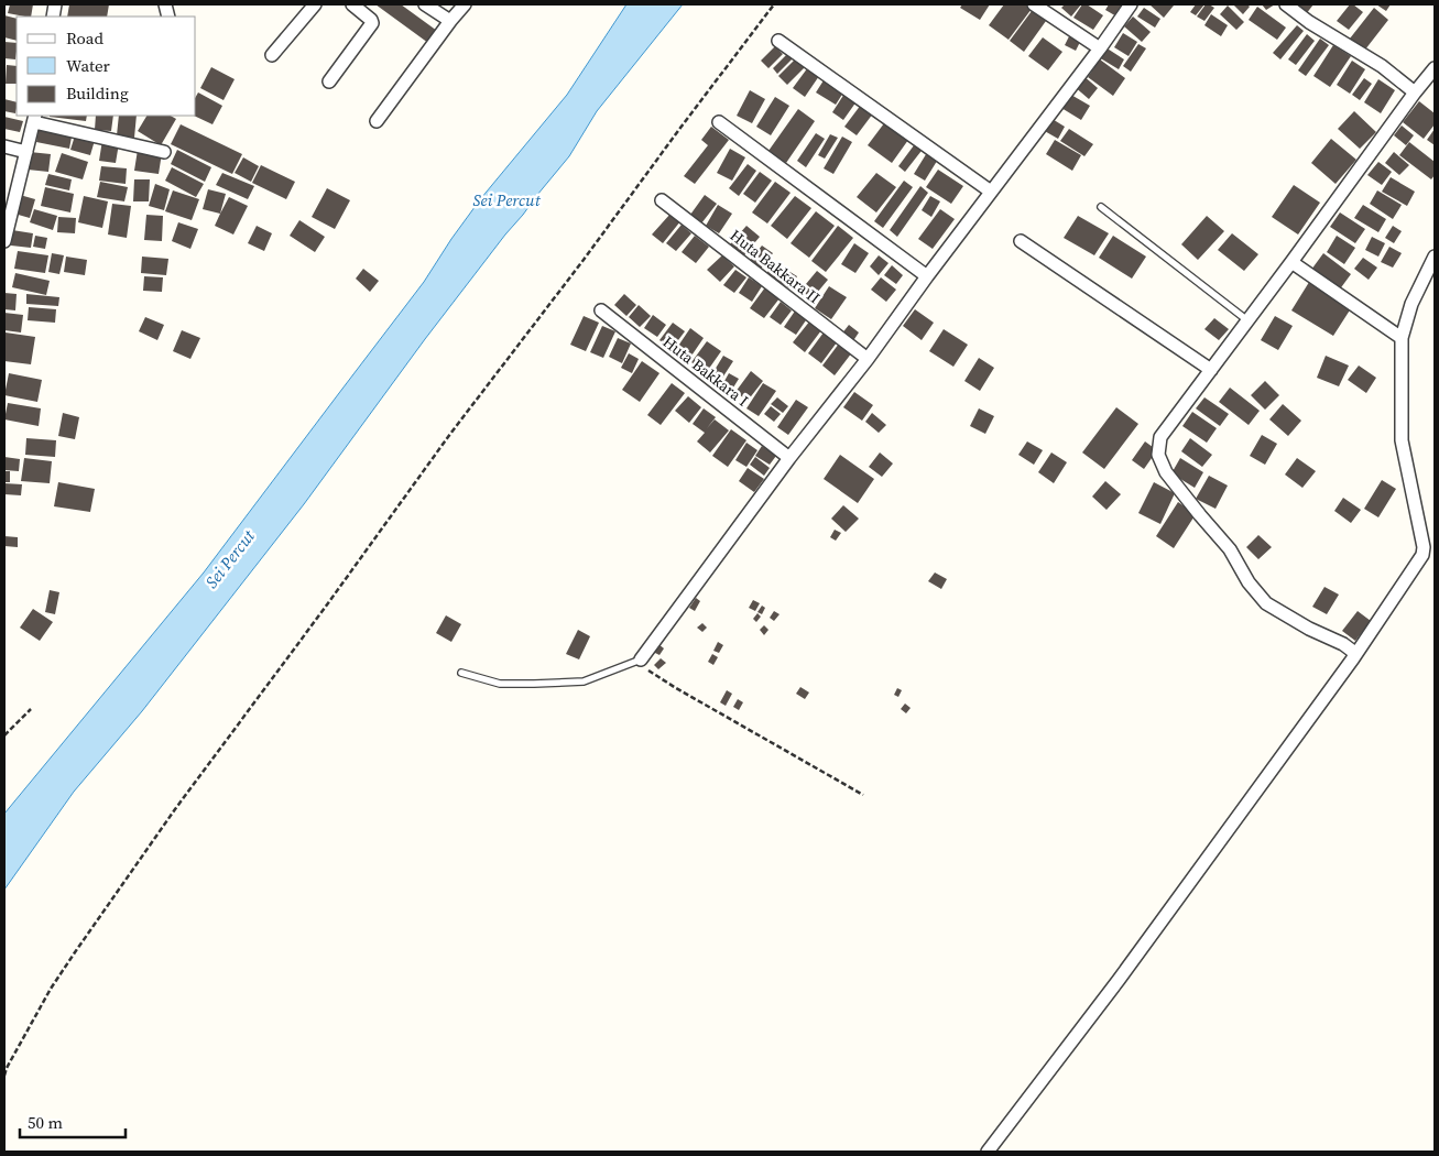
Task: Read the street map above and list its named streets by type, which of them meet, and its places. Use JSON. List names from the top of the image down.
{
  "streets": {
    "street": ["Huta Bakkara II", "Huta Bakkara I"]
  },
  "water": ["Sei Percut"],
  "legend": ["Road", "Water", "Building"],
  "scale_bar": "50 m"
}
